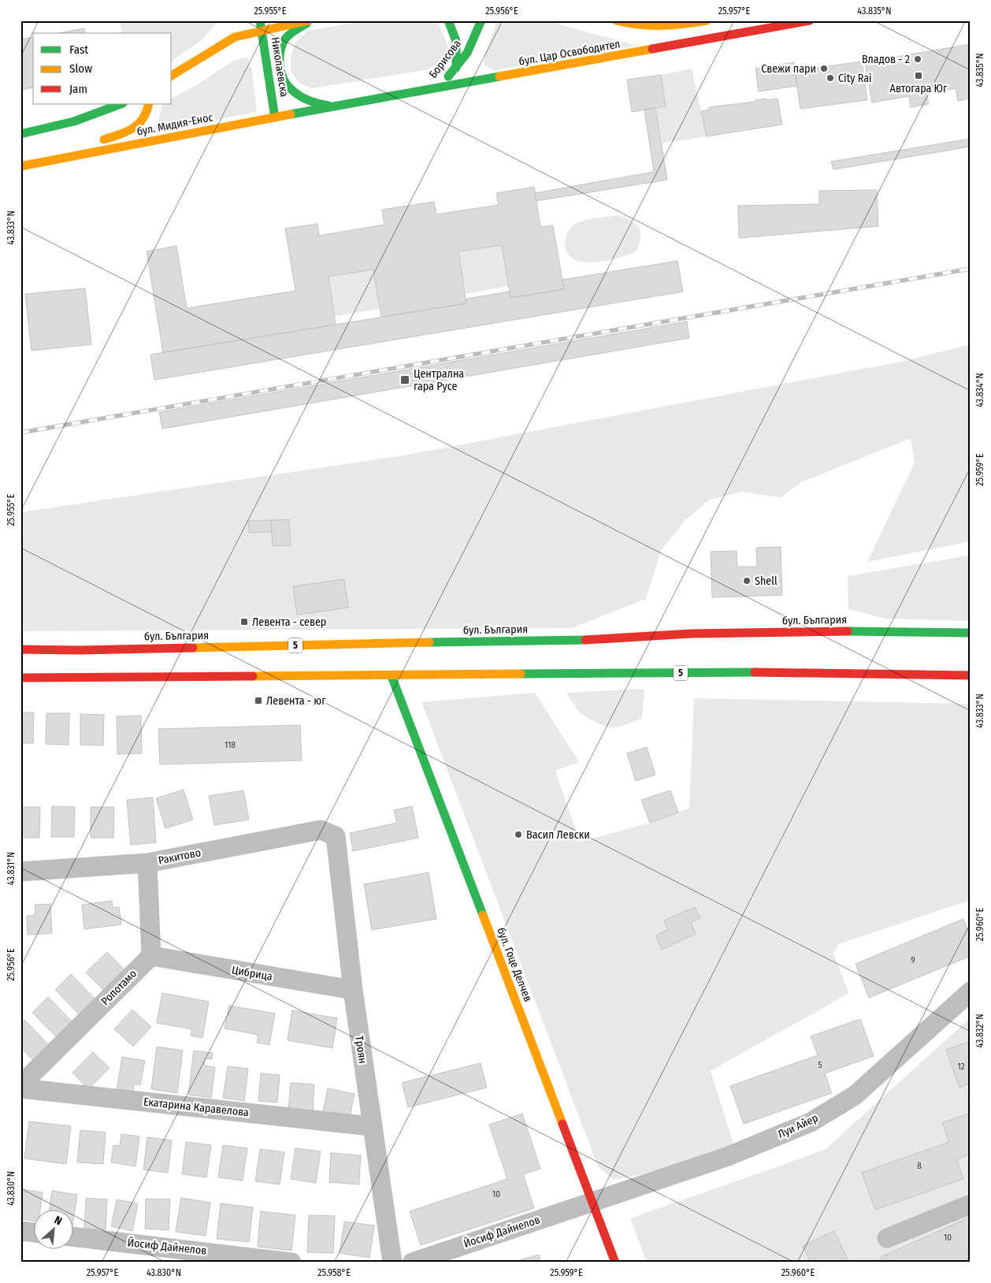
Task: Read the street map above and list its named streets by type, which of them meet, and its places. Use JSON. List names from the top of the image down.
{
  "streets": {
    "main road": [
      "бул. Цар Освободител",
      "Борисова",
      "Николаевска",
      "бул. Мидия-Енос",
      "бул. България",
      "5",
      "бул. Гоце Делчев"
    ],
    "street": [
      "Ракитово",
      "Цибрица",
      "Ропотамо",
      "Троян",
      "Екатарина Каравелова",
      "Луи Айер",
      "Йосиф Дайнелов"
    ]
  },
  "crossings": [
    ["бул. Цар Освободител", "Борисова"],
    ["бул. Цар Освободител", "бул. Мидия-Енос"],
    ["Николаевска", "бул. Мидия-Енос"],
    ["5", "бул. Гоце Делчев"],
    ["Ракитово", "Троян"],
    ["бул. Гоце Делчев", "Луи Айер"],
    ["бул. Гоце Делчев", "Йосиф Дайнелов"],
    ["Цибрица", "Ропотамо"],
    ["Цибрица", "Троян"],
    ["Троян", "Екатарина Каравелова"],
    ["Луи Айер", "Йосиф Дайнелов"]
  ],
  "places": {
    "other": [
      "Владов - 2",
      "Свежи пари",
      "City Rai",
      "Shell",
      "Васил Левски"
    ],
    "transit": [
      "Автогара Юг",
      "Централна гара Русе",
      "Левента - север",
      "Левента - юг"
    ]
  },
  "house_numbers": [
    "118",
    "9",
    "5",
    "12",
    "8",
    "10",
    "10"
  ],
  "legend": ["Fast", "Slow", "Jam"],
  "north": "top right",
  "coordinates": [
    "25.955°E",
    "25.956°E",
    "25.957°E",
    "43.835°N",
    "43.833°N",
    "43.834°N",
    "25.959°E",
    "43.831°N",
    "25.960°E",
    "43.832°N",
    "43.830°N",
    "25.958°E"
  ]
}
